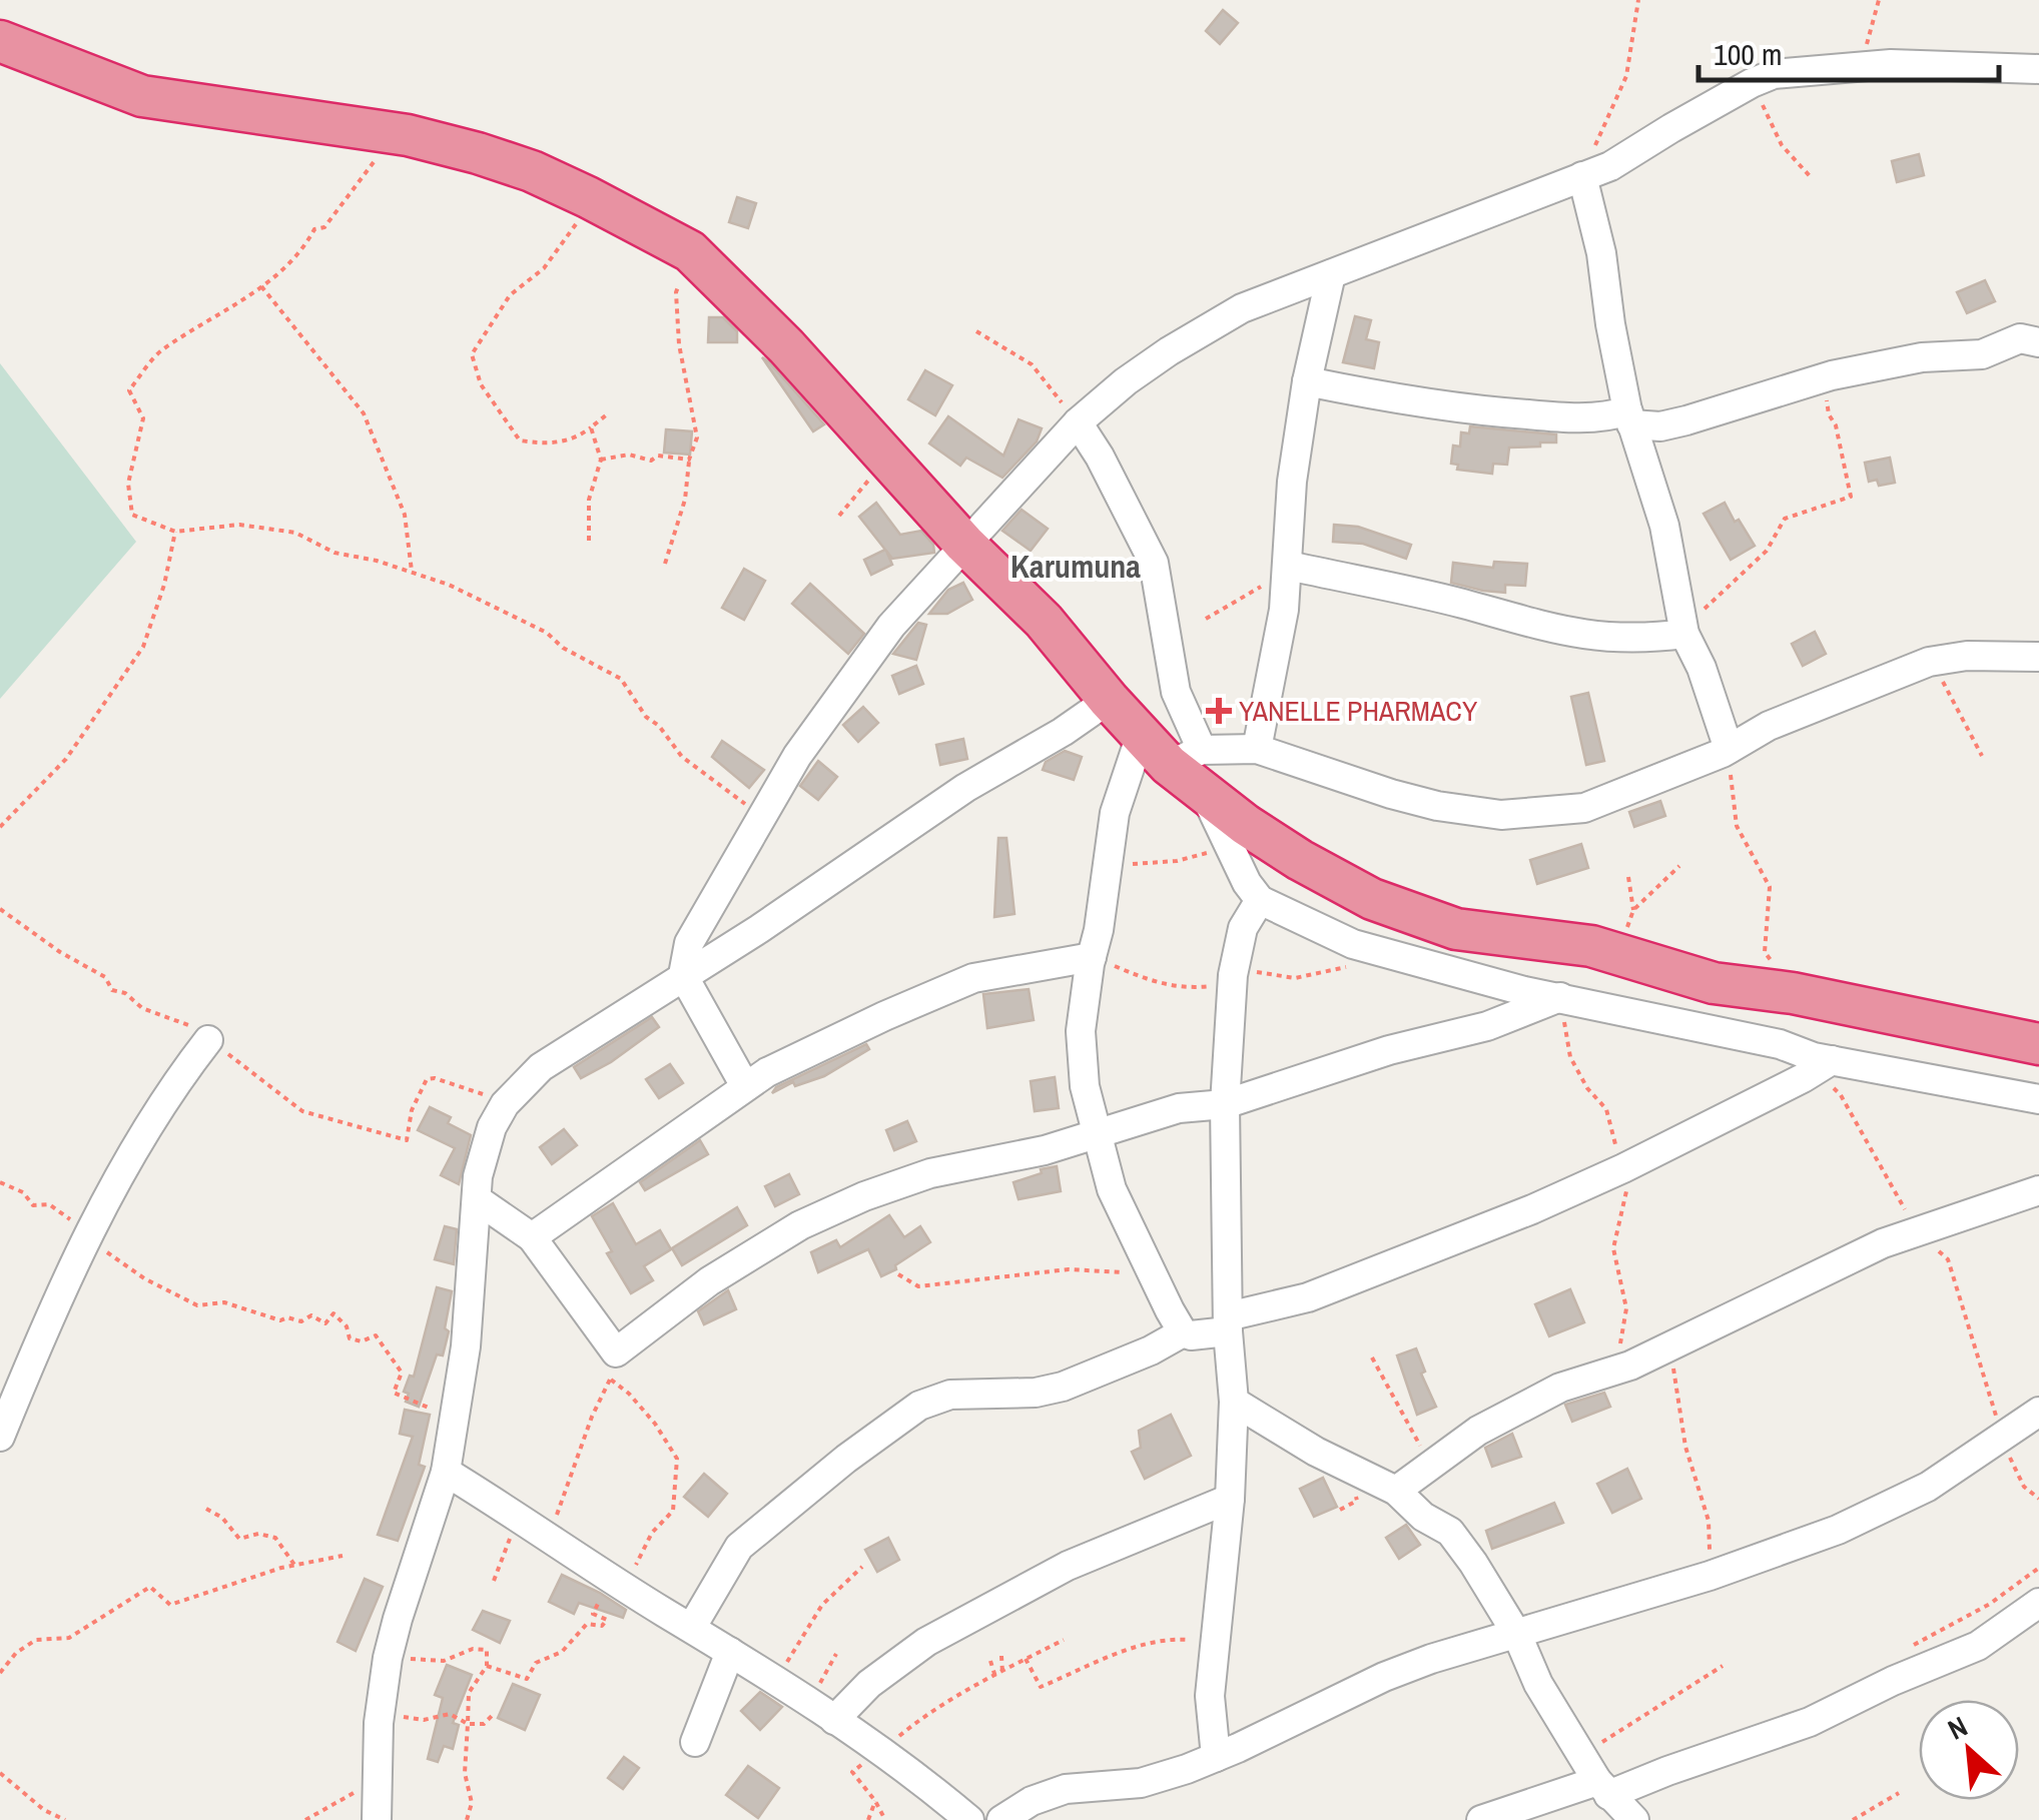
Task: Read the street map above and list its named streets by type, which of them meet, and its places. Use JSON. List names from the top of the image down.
{
  "districts": ["Karumuna"],
  "places": {
    "health": ["YANELLE PHARMACY"]
  },
  "scale_bar": "100 m",
  "north": "top left"
}
